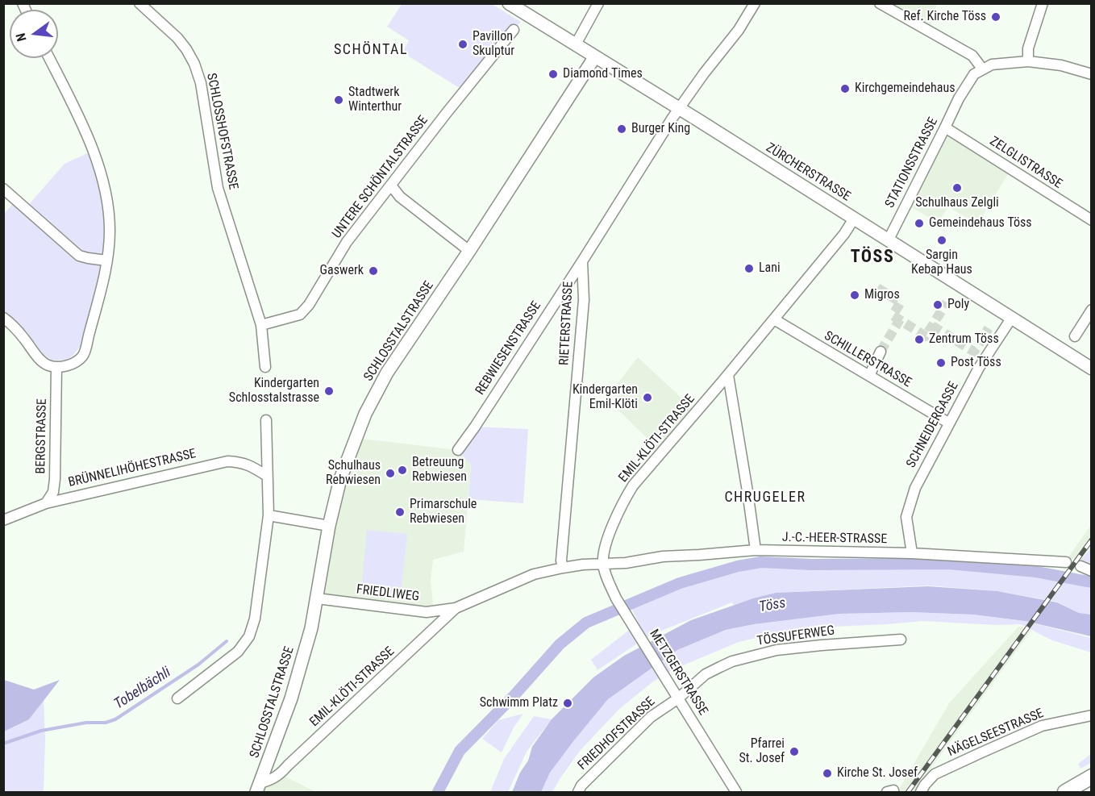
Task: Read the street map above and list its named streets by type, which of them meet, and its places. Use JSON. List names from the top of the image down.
{
  "streets": {
    "main road": ["ZÜRCHERSTRASSE", "SCHLOSSTALSTRASSE"],
    "street": [
      "SCHLOSSHOFSTRASSE",
      "STATIONSSTRASSE",
      "ZELGLISTRASSE",
      "UNTERE SCHÖNTALSTRASSE",
      "RIETERSTRASSE",
      "REBWIESENSTRASSE",
      "SCHILLERSTRASSE",
      "SCHNEIDERGASSE",
      "BERGSTRASSE",
      "EMIL-KLÖTI-STRASSE",
      "BRÜNNELIHÖHESTRASSE",
      "J.-C.-HEER-STRASSE",
      "FRIEDLIWEG",
      "TÖSSUFERWEG",
      "METZGERSTRASSE",
      "NÄGELSEESTRASSE",
      "FRIEDHOFSTRASSE"
    ]
  },
  "crossings": [
    ["SCHLOSSHOFSTRASSE", "UNTERE SCHÖNTALSTRASSE"],
    ["STATIONSSTRASSE", "ZELGLISTRASSE"],
    ["STATIONSSTRASSE", "ZÜRCHERSTRASSE"],
    ["ZÜRCHERSTRASSE", "SCHLOSSTALSTRASSE"],
    ["ZÜRCHERSTRASSE", "SCHNEIDERGASSE"],
    ["ZÜRCHERSTRASSE", "EMIL-KLÖTI-STRASSE"],
    ["RIETERSTRASSE", "REBWIESENSTRASSE"],
    ["RIETERSTRASSE", "EMIL-KLÖTI-STRASSE"],
    ["SCHLOSSTALSTRASSE", "EMIL-KLÖTI-STRASSE"],
    ["SCHLOSSTALSTRASSE", "FRIEDLIWEG"],
    ["SCHILLERSTRASSE", "SCHNEIDERGASSE"],
    ["SCHILLERSTRASSE", "EMIL-KLÖTI-STRASSE"],
    ["SCHNEIDERGASSE", "J.-C.-HEER-STRASSE"],
    ["BERGSTRASSE", "BRÜNNELIHÖHESTRASSE"],
    ["EMIL-KLÖTI-STRASSE", "J.-C.-HEER-STRASSE"],
    ["EMIL-KLÖTI-STRASSE", "FRIEDLIWEG"],
    ["EMIL-KLÖTI-STRASSE", "METZGERSTRASSE"],
    ["J.-C.-HEER-STRASSE", "METZGERSTRASSE"],
    ["TÖSSUFERWEG", "METZGERSTRASSE"],
    ["TÖSSUFERWEG", "FRIEDHOFSTRASSE"],
    ["METZGERSTRASSE", "FRIEDHOFSTRASSE"]
  ],
  "districts": ["SCHÖNTAL", "TÖSS", "CHRUGELER"],
  "water": ["Töss", "Tobelbächli"],
  "places": [
    "Ref. Kirche Töss",
    "Pavillon Skulptur",
    "Diamond Times",
    "Kirchgemeindehaus",
    "Stadtwerk Winterthur",
    "Burger King",
    "Schulhaus Zelgli",
    "Gemeindehaus Töss",
    "Sargin Kebap Haus",
    "Lani",
    "Gaswerk",
    "Migros",
    "Poly",
    "Zentrum Töss",
    "Post Töss",
    "Kindergarten Schlosstalstrasse",
    "Kindergarten Emil-Klöti",
    "Betreuung Rebwiesen",
    "Schulhaus Rebwiesen",
    "Primarschule Rebwiesen",
    "Schwimm Platz",
    "Pfarrei St. Josef",
    "Kirche St. Josef"
  ],
  "north": "left"
}
